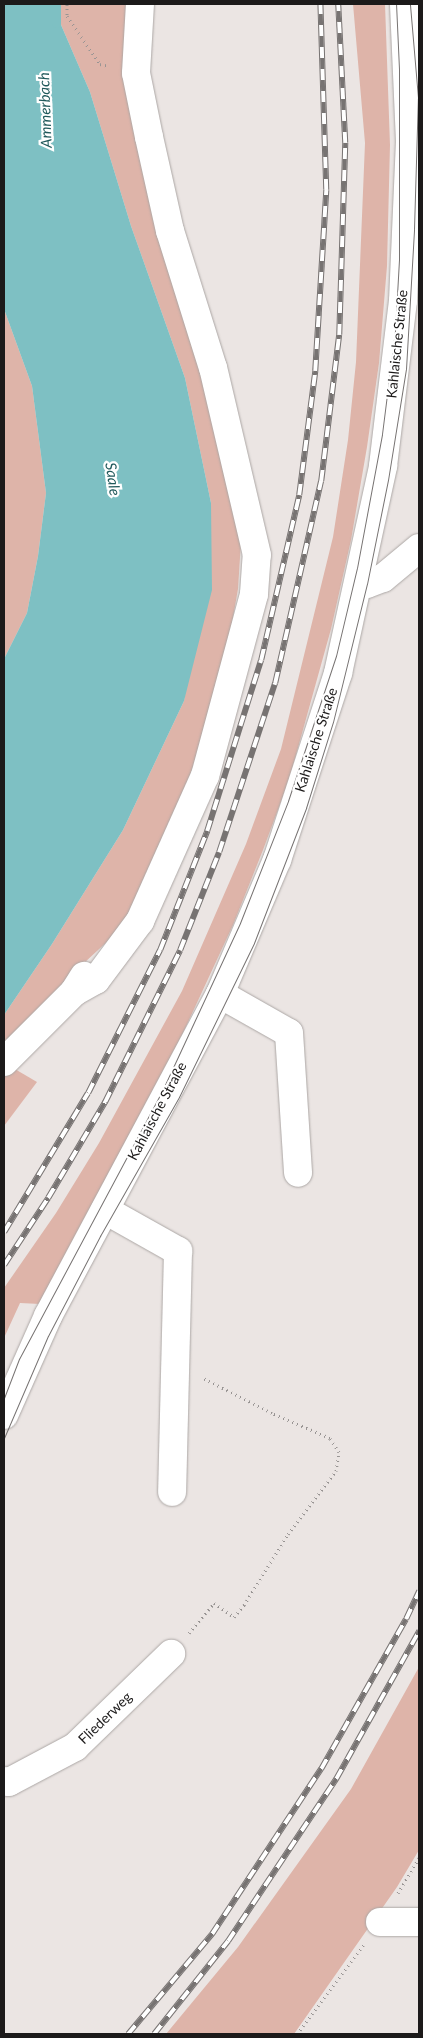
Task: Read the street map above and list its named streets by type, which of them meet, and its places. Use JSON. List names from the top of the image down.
{
  "streets": {
    "main road": ["Kahlaische Straße", "Fliederweg"]
  },
  "water": ["Ammerbach", "Saale"]
}
